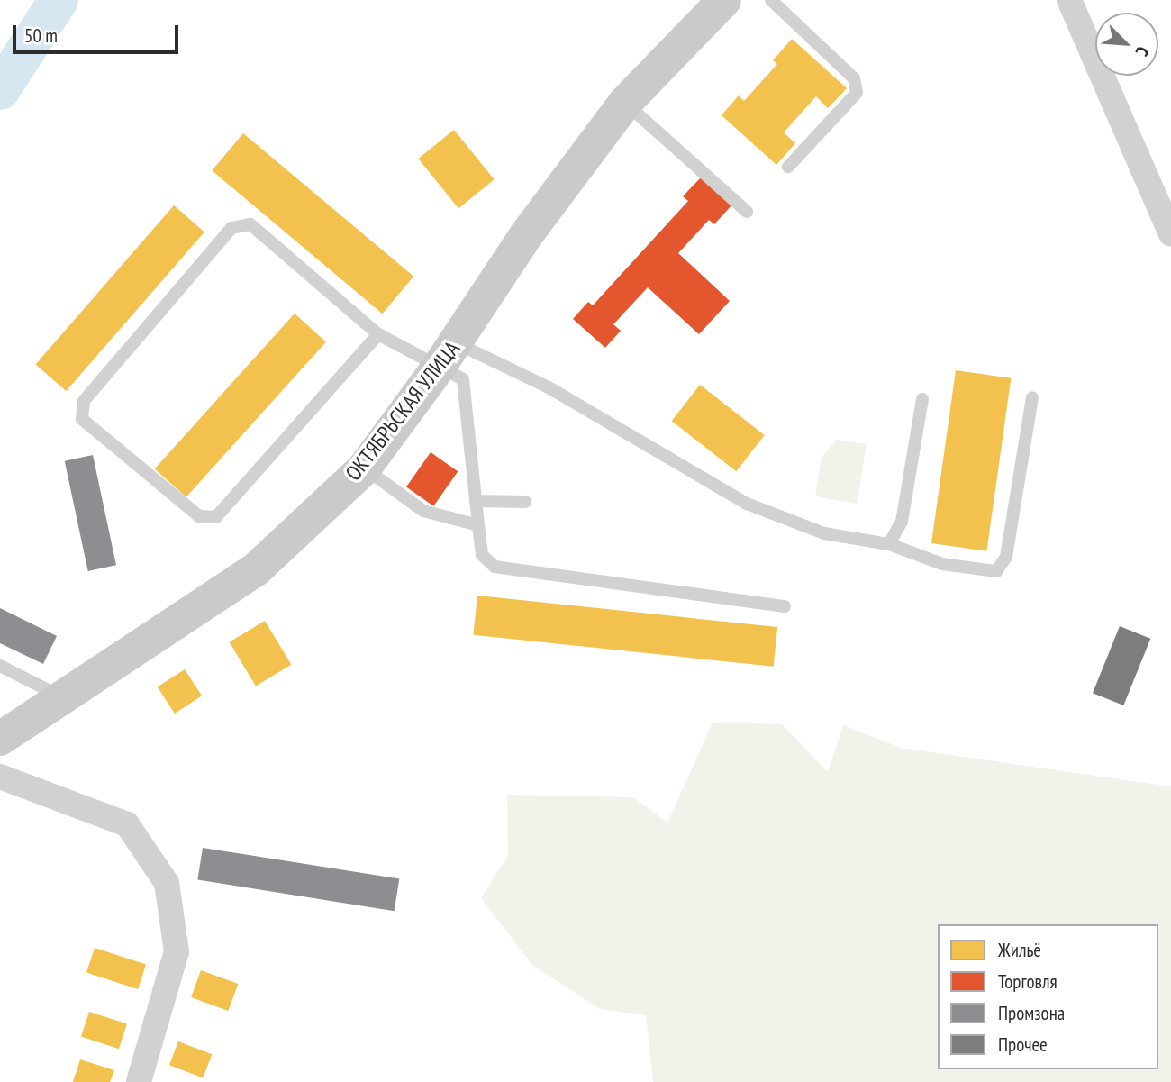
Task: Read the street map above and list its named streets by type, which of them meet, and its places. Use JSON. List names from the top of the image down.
{
  "streets": {
    "street": ["ОКТЯБРЬСКАЯ УЛИЦА"]
  },
  "legend": [
    "Жильё",
    "Торговля",
    "Промзона",
    "Прочее"
  ],
  "scale_bar": "50 m",
  "north": "bottom right"
}
